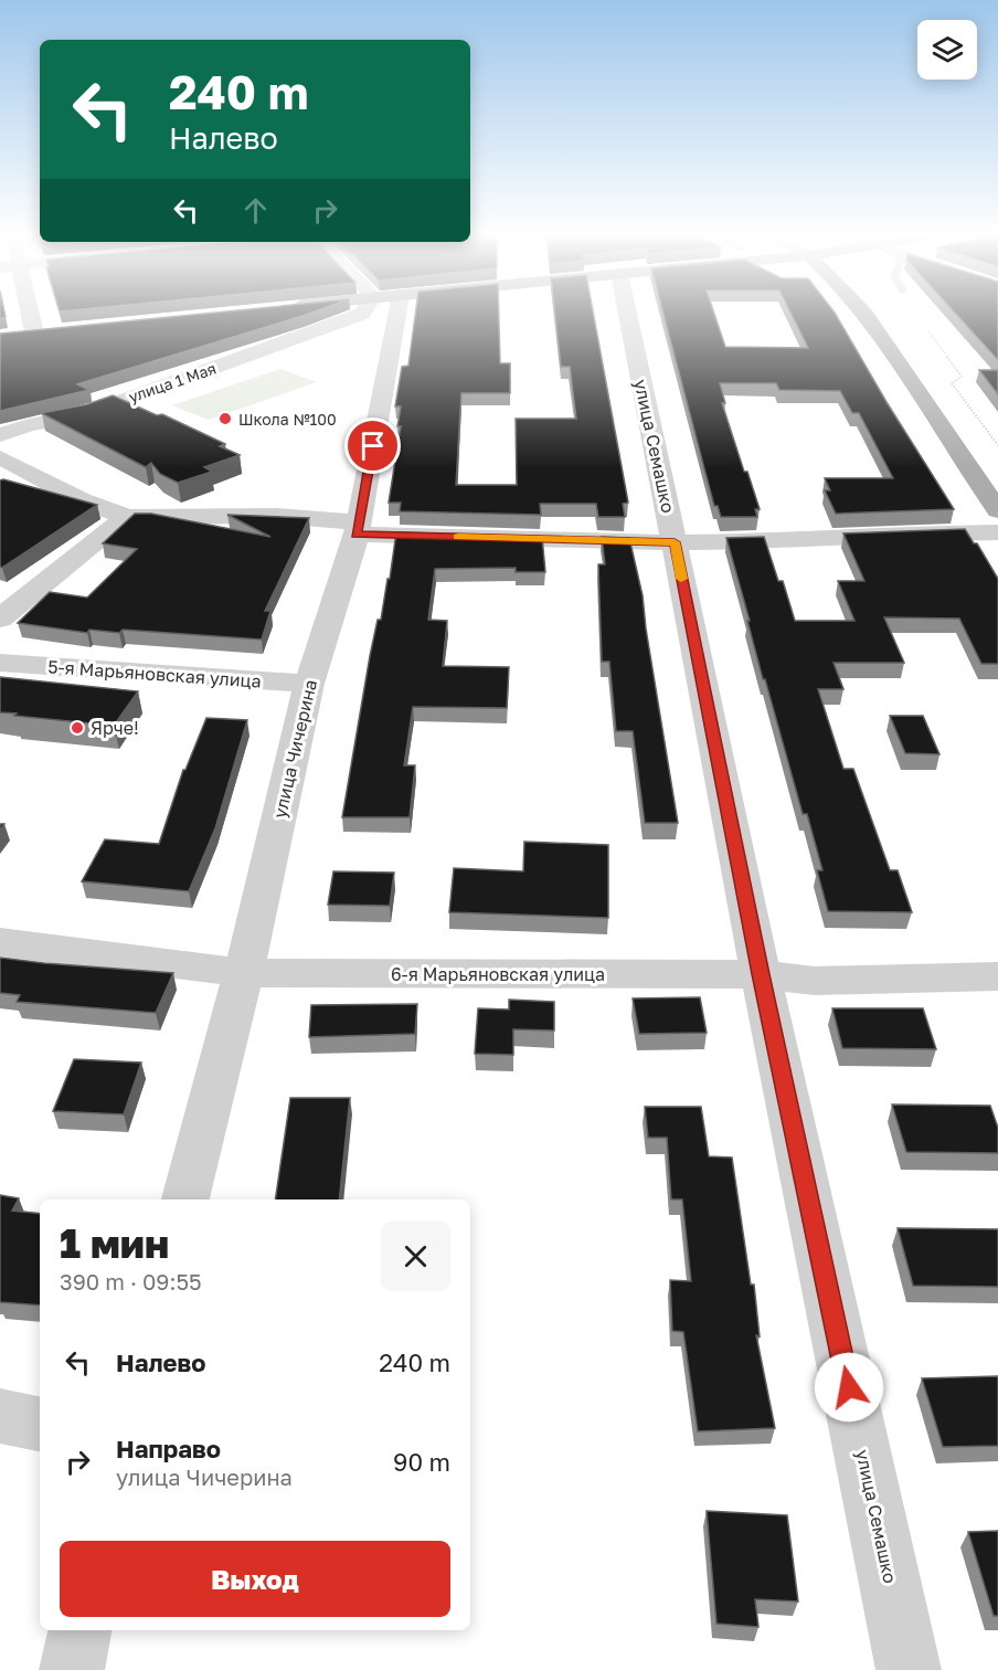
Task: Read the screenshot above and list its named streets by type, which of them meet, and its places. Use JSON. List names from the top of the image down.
{
  "streets": {
    "street": [
      "улица 1 Мая",
      "улица Семашко",
      "5-я Марьяновская улица",
      "улица Чичерина",
      "6-я Марьяновская улица"
    ]
  },
  "crossings": [
    ["улица Семашко", "6-я Марьяновская улица"],
    ["5-я Марьяновская улица", "улица Чичерина"],
    ["улица Чичерина", "6-я Марьяновская улица"]
  ],
  "places": ["Школа №100", "Ярче!"],
  "page": {
    "turn": ["240 m", "Налево"],
    "heading": ["1 мин", "390 m · 09:55"],
    "list": [
      {
        "name": "Налево",
        "value": "240 m"
      },
      {
        "name": "Направо",
        "note": "улица Чичерина",
        "value": "90 m"
      }
    ],
    "buttons": "Выход"
  }
}
